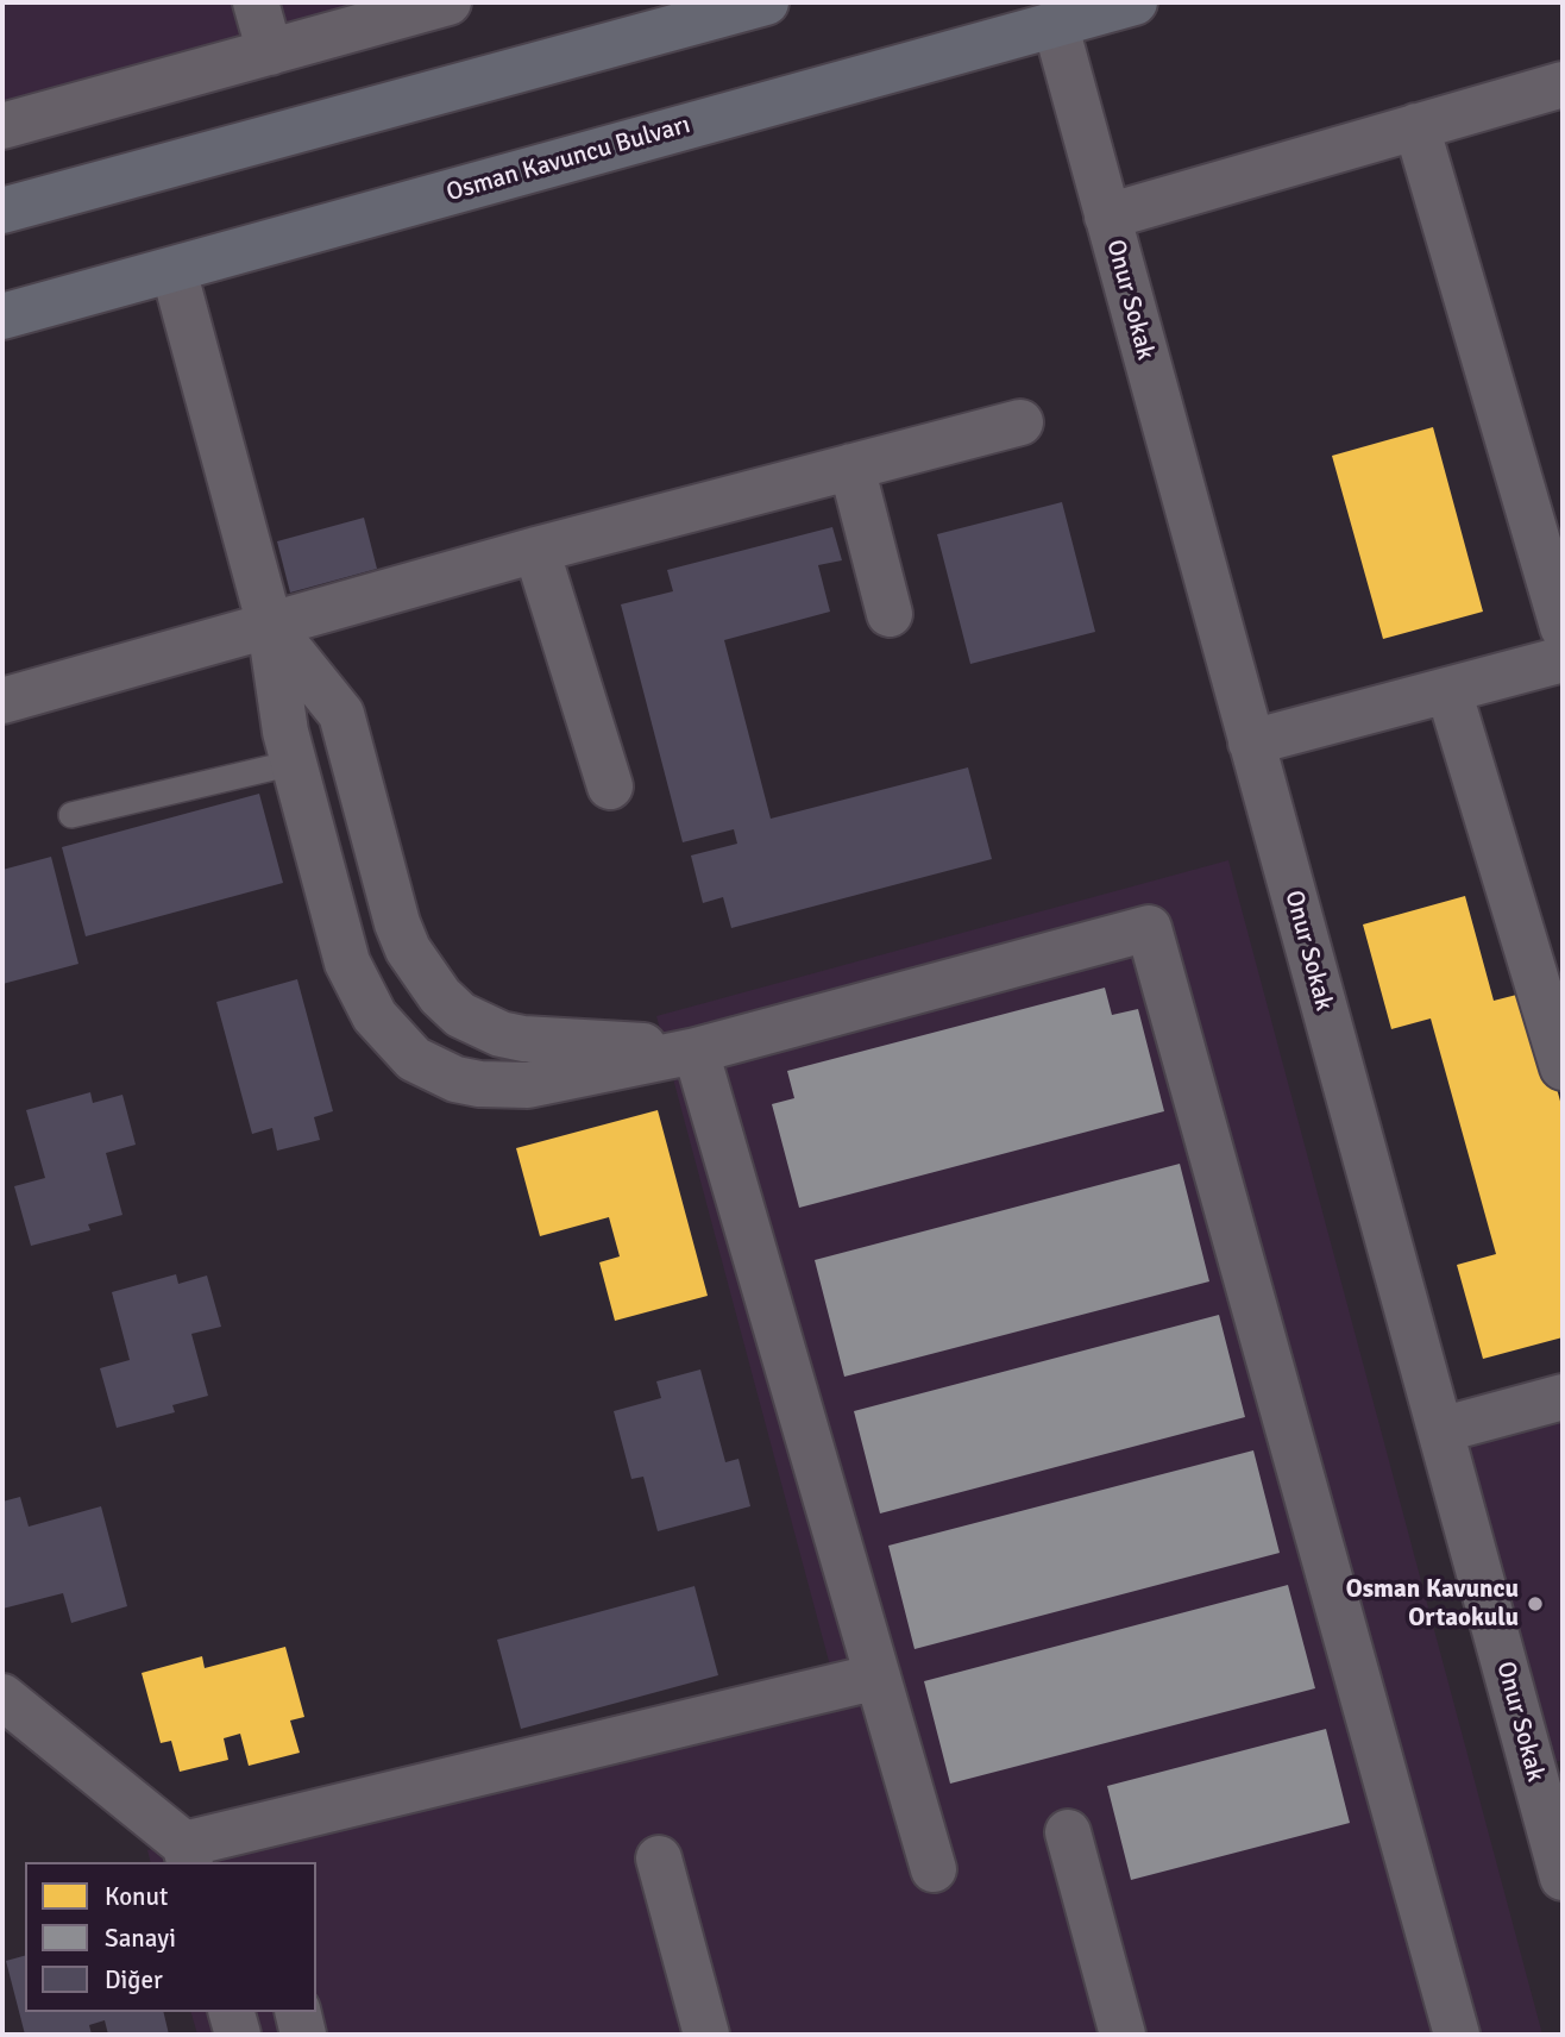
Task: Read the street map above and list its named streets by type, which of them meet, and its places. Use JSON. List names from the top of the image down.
{
  "streets": {
    "highway": ["Osman Kavuncu Bulvarı"],
    "street": ["Onur Sokak"]
  },
  "crossings": [
    ["Osman Kavuncu Bulvarı", "Onur Sokak"]
  ],
  "places": ["Osman Kavuncu Ortaokulu"],
  "legend": ["Konut", "Sanayi", "Diğer"]
}
